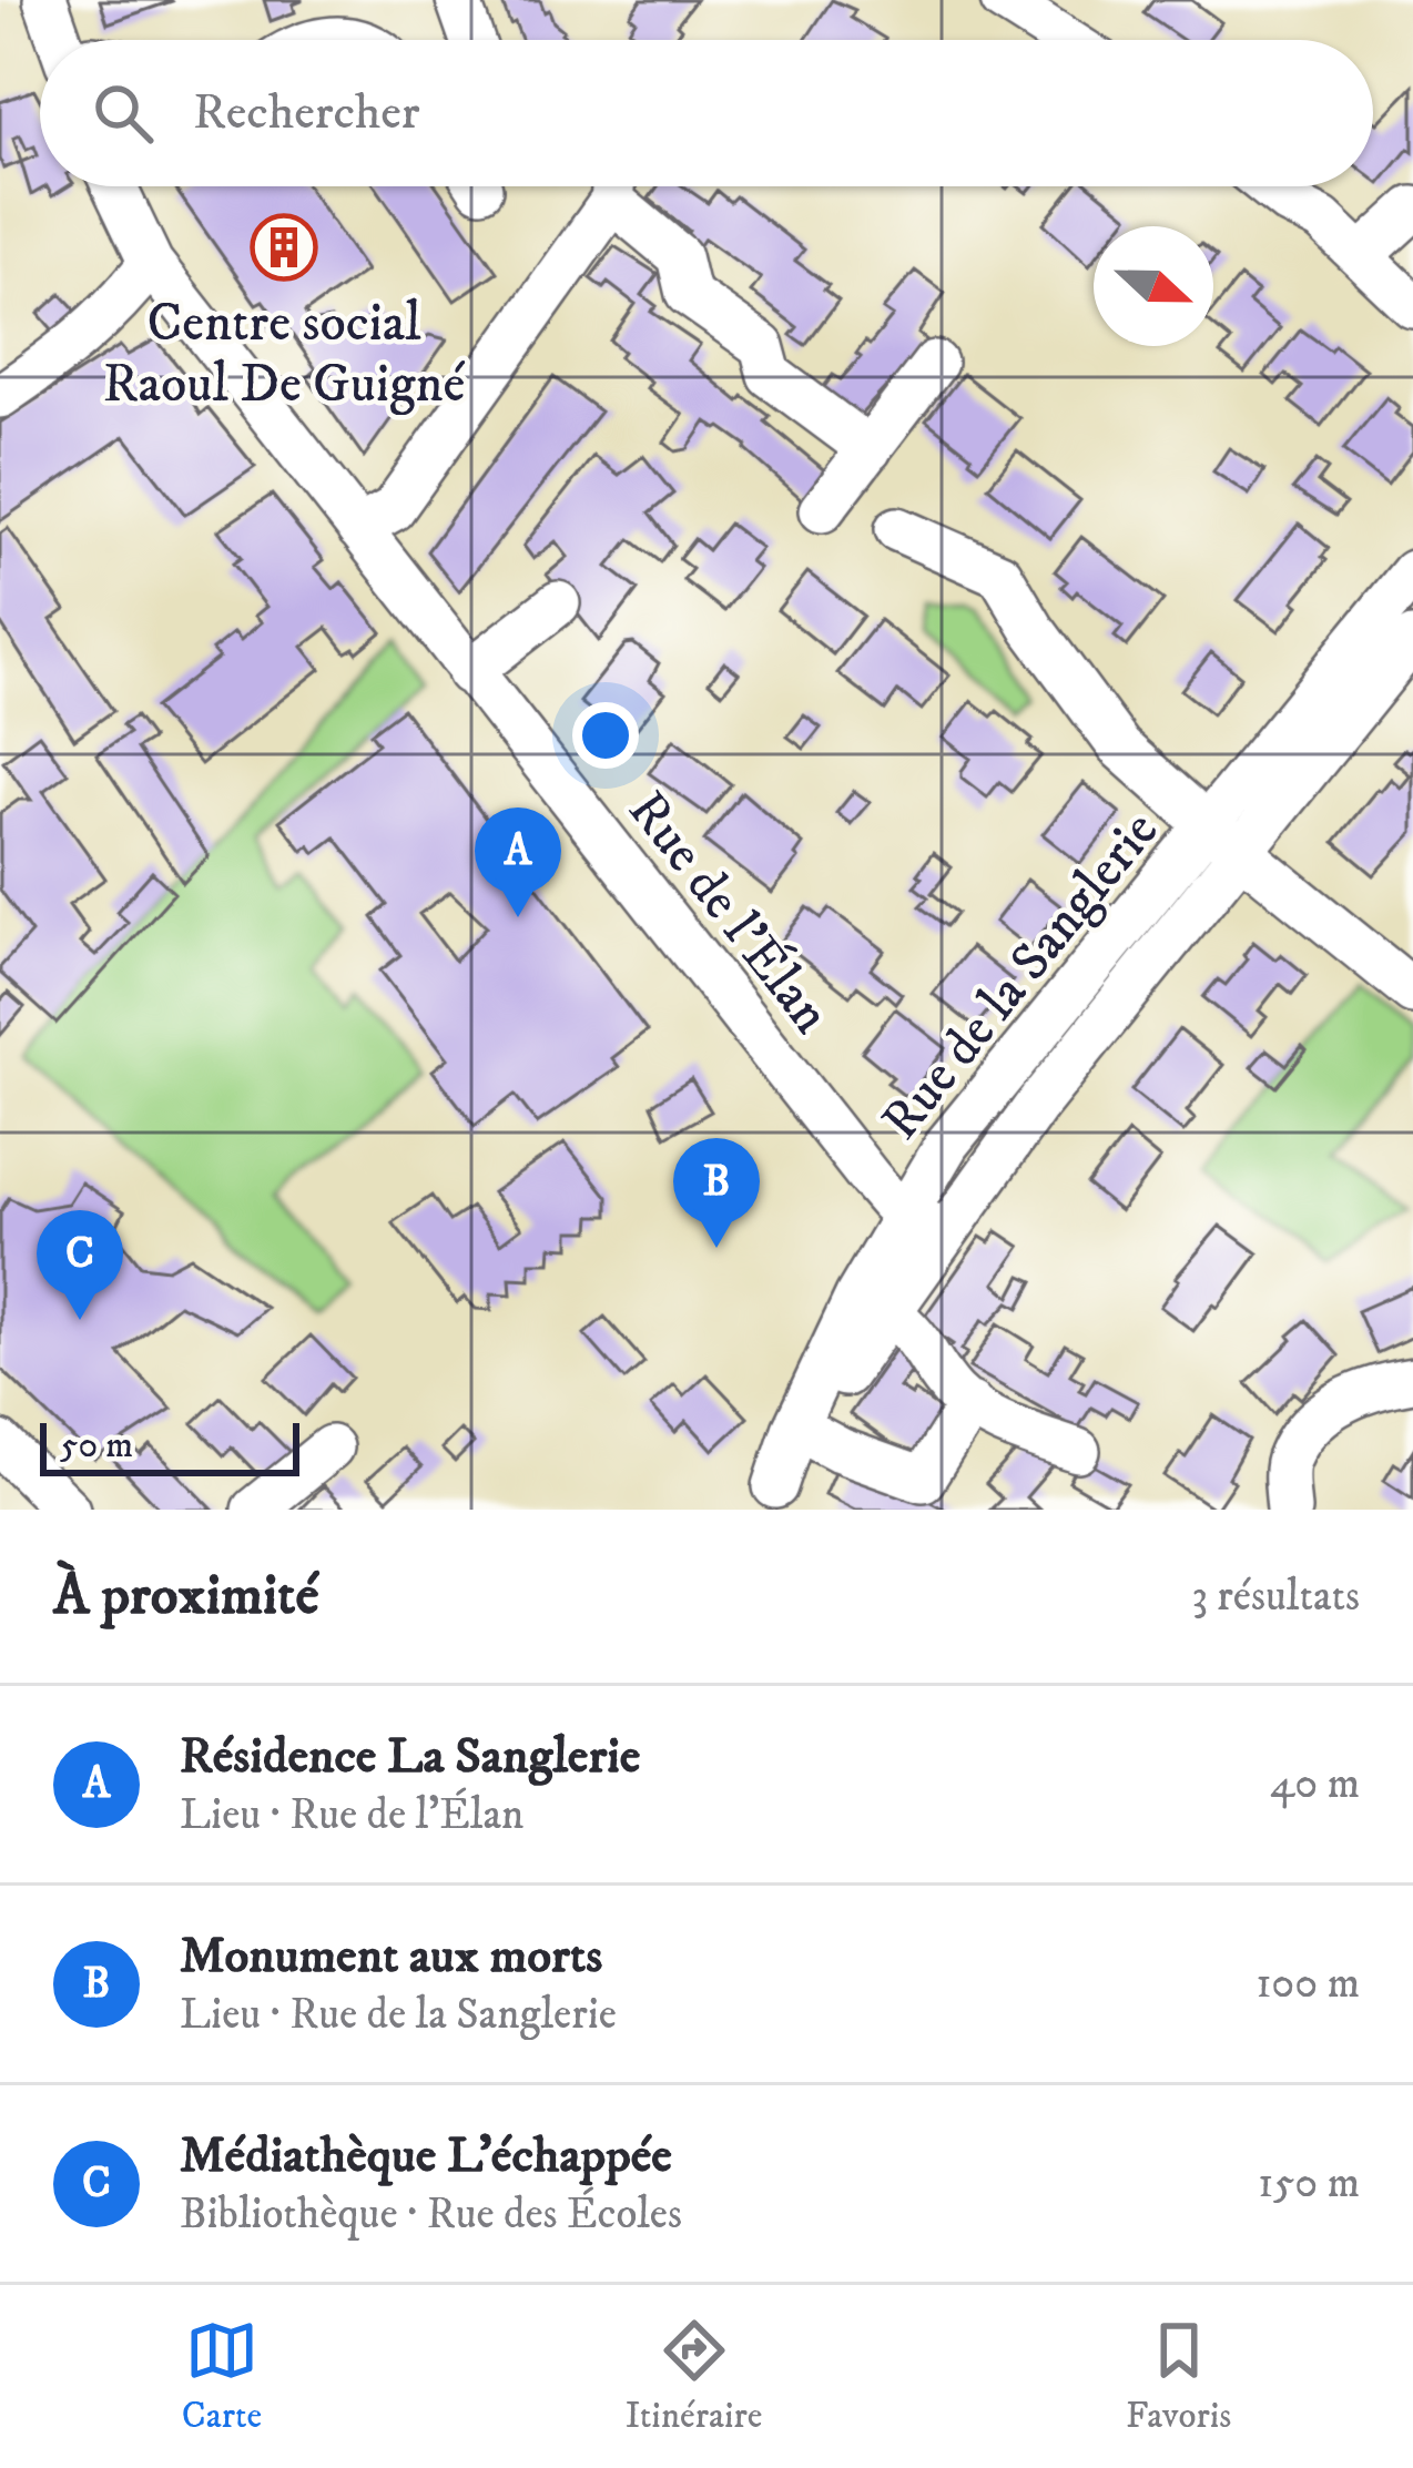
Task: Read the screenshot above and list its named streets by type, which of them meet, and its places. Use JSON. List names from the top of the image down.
{
  "streets": {
    "street": ["Rue de l'Élan", "Rue de la Sanglerie"]
  },
  "crossings": [
    ["Rue de l'Élan", "Rue de la Sanglerie"]
  ],
  "places": {
    "building": ["Centre social Raoul De Guigné"]
  },
  "scale_bar": "50 m",
  "north": "right",
  "page": {
    "search": "Rechercher",
    "pins": ["A", "B", "C"],
    "scale": "50 m",
    "heading": ["À proximité", "3 résultats"],
    "list": [
      {
        "mark": "A",
        "name": "Résidence La Sanglerie",
        "note": "Lieu · Rue de l'Élan",
        "value": "40 m"
      },
      {
        "mark": "B",
        "name": "Monument aux morts",
        "note": "Lieu · Rue de la Sanglerie",
        "value": "100 m"
      },
      {
        "mark": "C",
        "name": "Médiathèque L'échappée",
        "note": "Bibliothèque · Rue des Écoles",
        "value": "150 m"
      }
    ],
    "nav": ["Carte", "Itinéraire", "Favoris"]
  }
}
